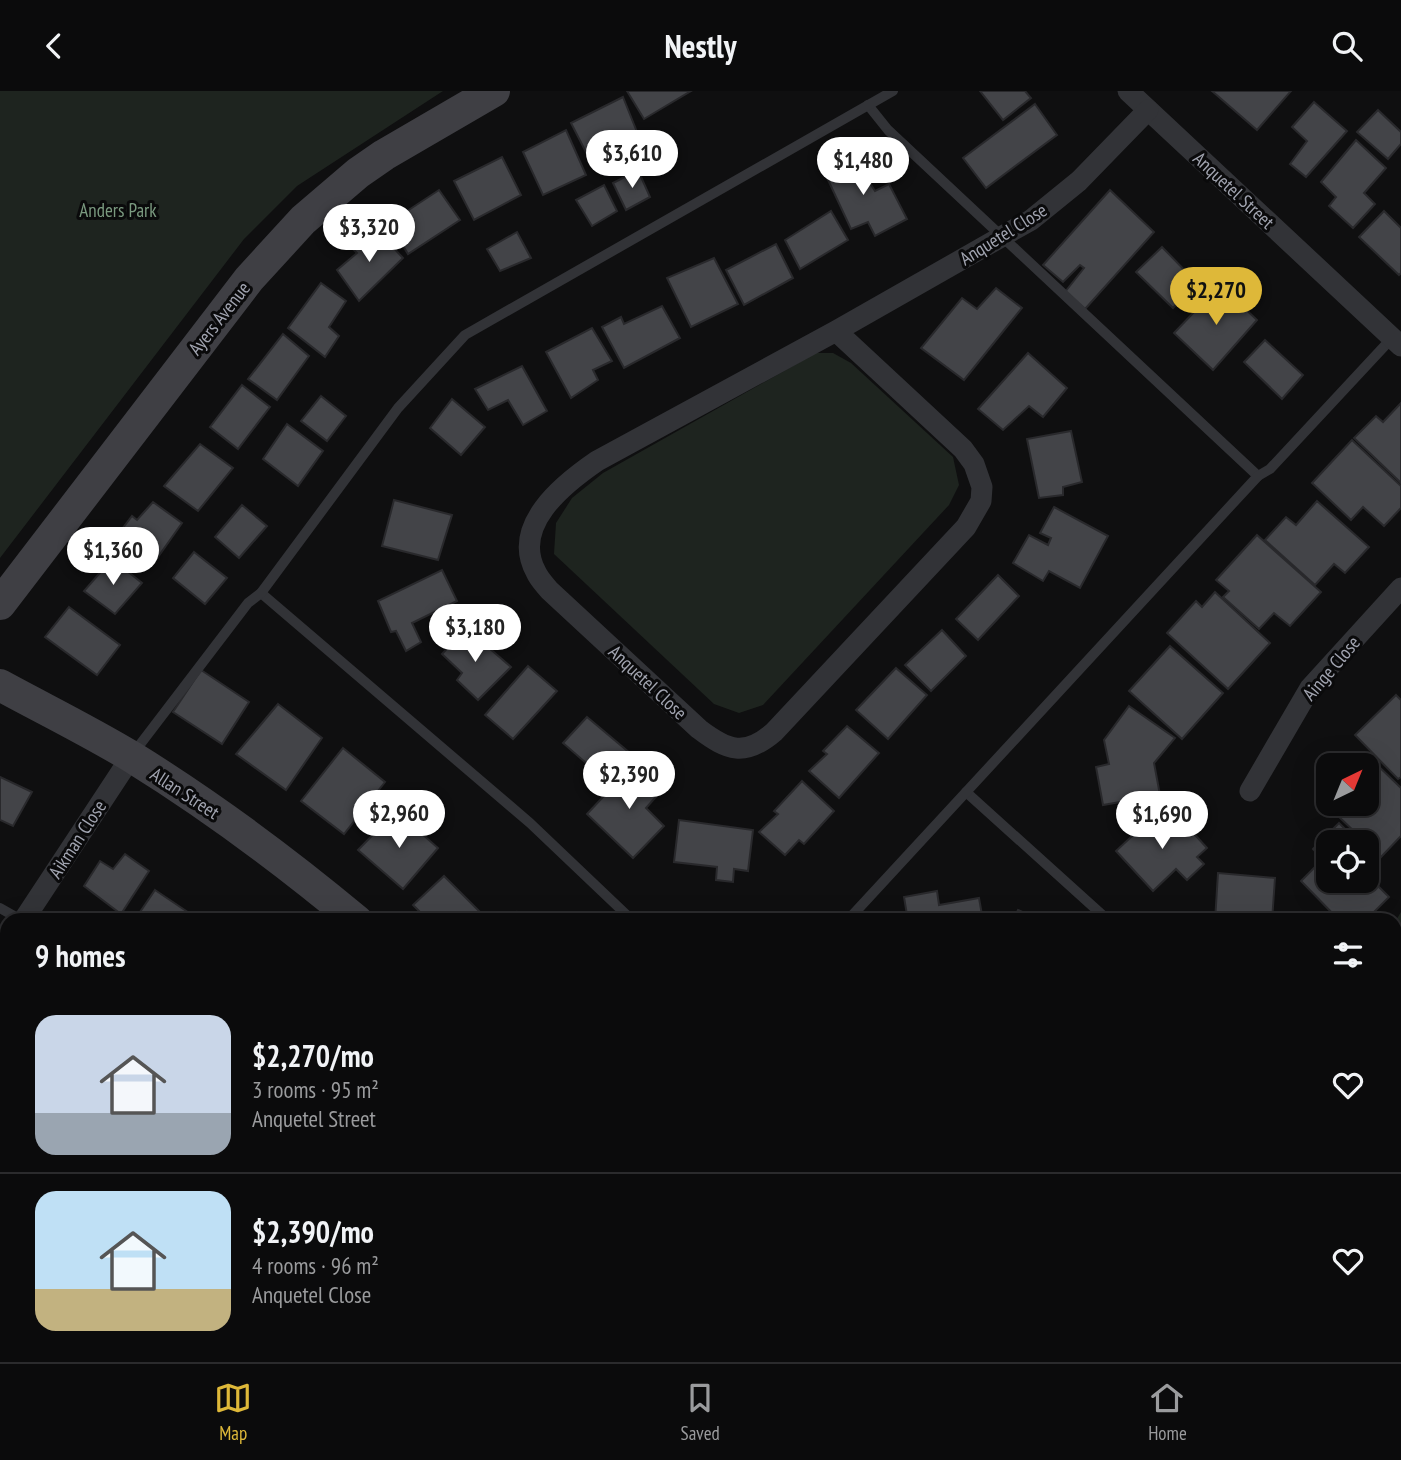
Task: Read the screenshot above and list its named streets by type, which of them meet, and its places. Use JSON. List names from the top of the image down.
{
  "streets": {
    "street": [
      "Anquetel Street",
      "Anquetel Close",
      "Ayers Avenue",
      "Ainge Close",
      "Allan Street",
      "Aikman Close"
    ]
  },
  "crossings": [
    ["Anquetel Street", "Anquetel Close"],
    ["Allan Street", "Aikman Close"]
  ],
  "parks": ["Anders Park"],
  "north": "top right",
  "page": {
    "header": "Nestly",
    "price": [
      "$3,610",
      "$1,480",
      "$3,320",
      "$2,270",
      "$1,360",
      "$3,180",
      "$2,390",
      "$2,960",
      "$1,690"
    ],
    "heading": "9 homes",
    "list": [
      {
        "name": "$2,270/mo",
        "note": "3 rooms · 95 m² · Anquetel Street"
      },
      {
        "name": "$2,390/mo",
        "note": "4 rooms · 96 m² · Anquetel Close"
      }
    ],
    "tabs": ["Map", "Saved", "Home"]
  }
}
